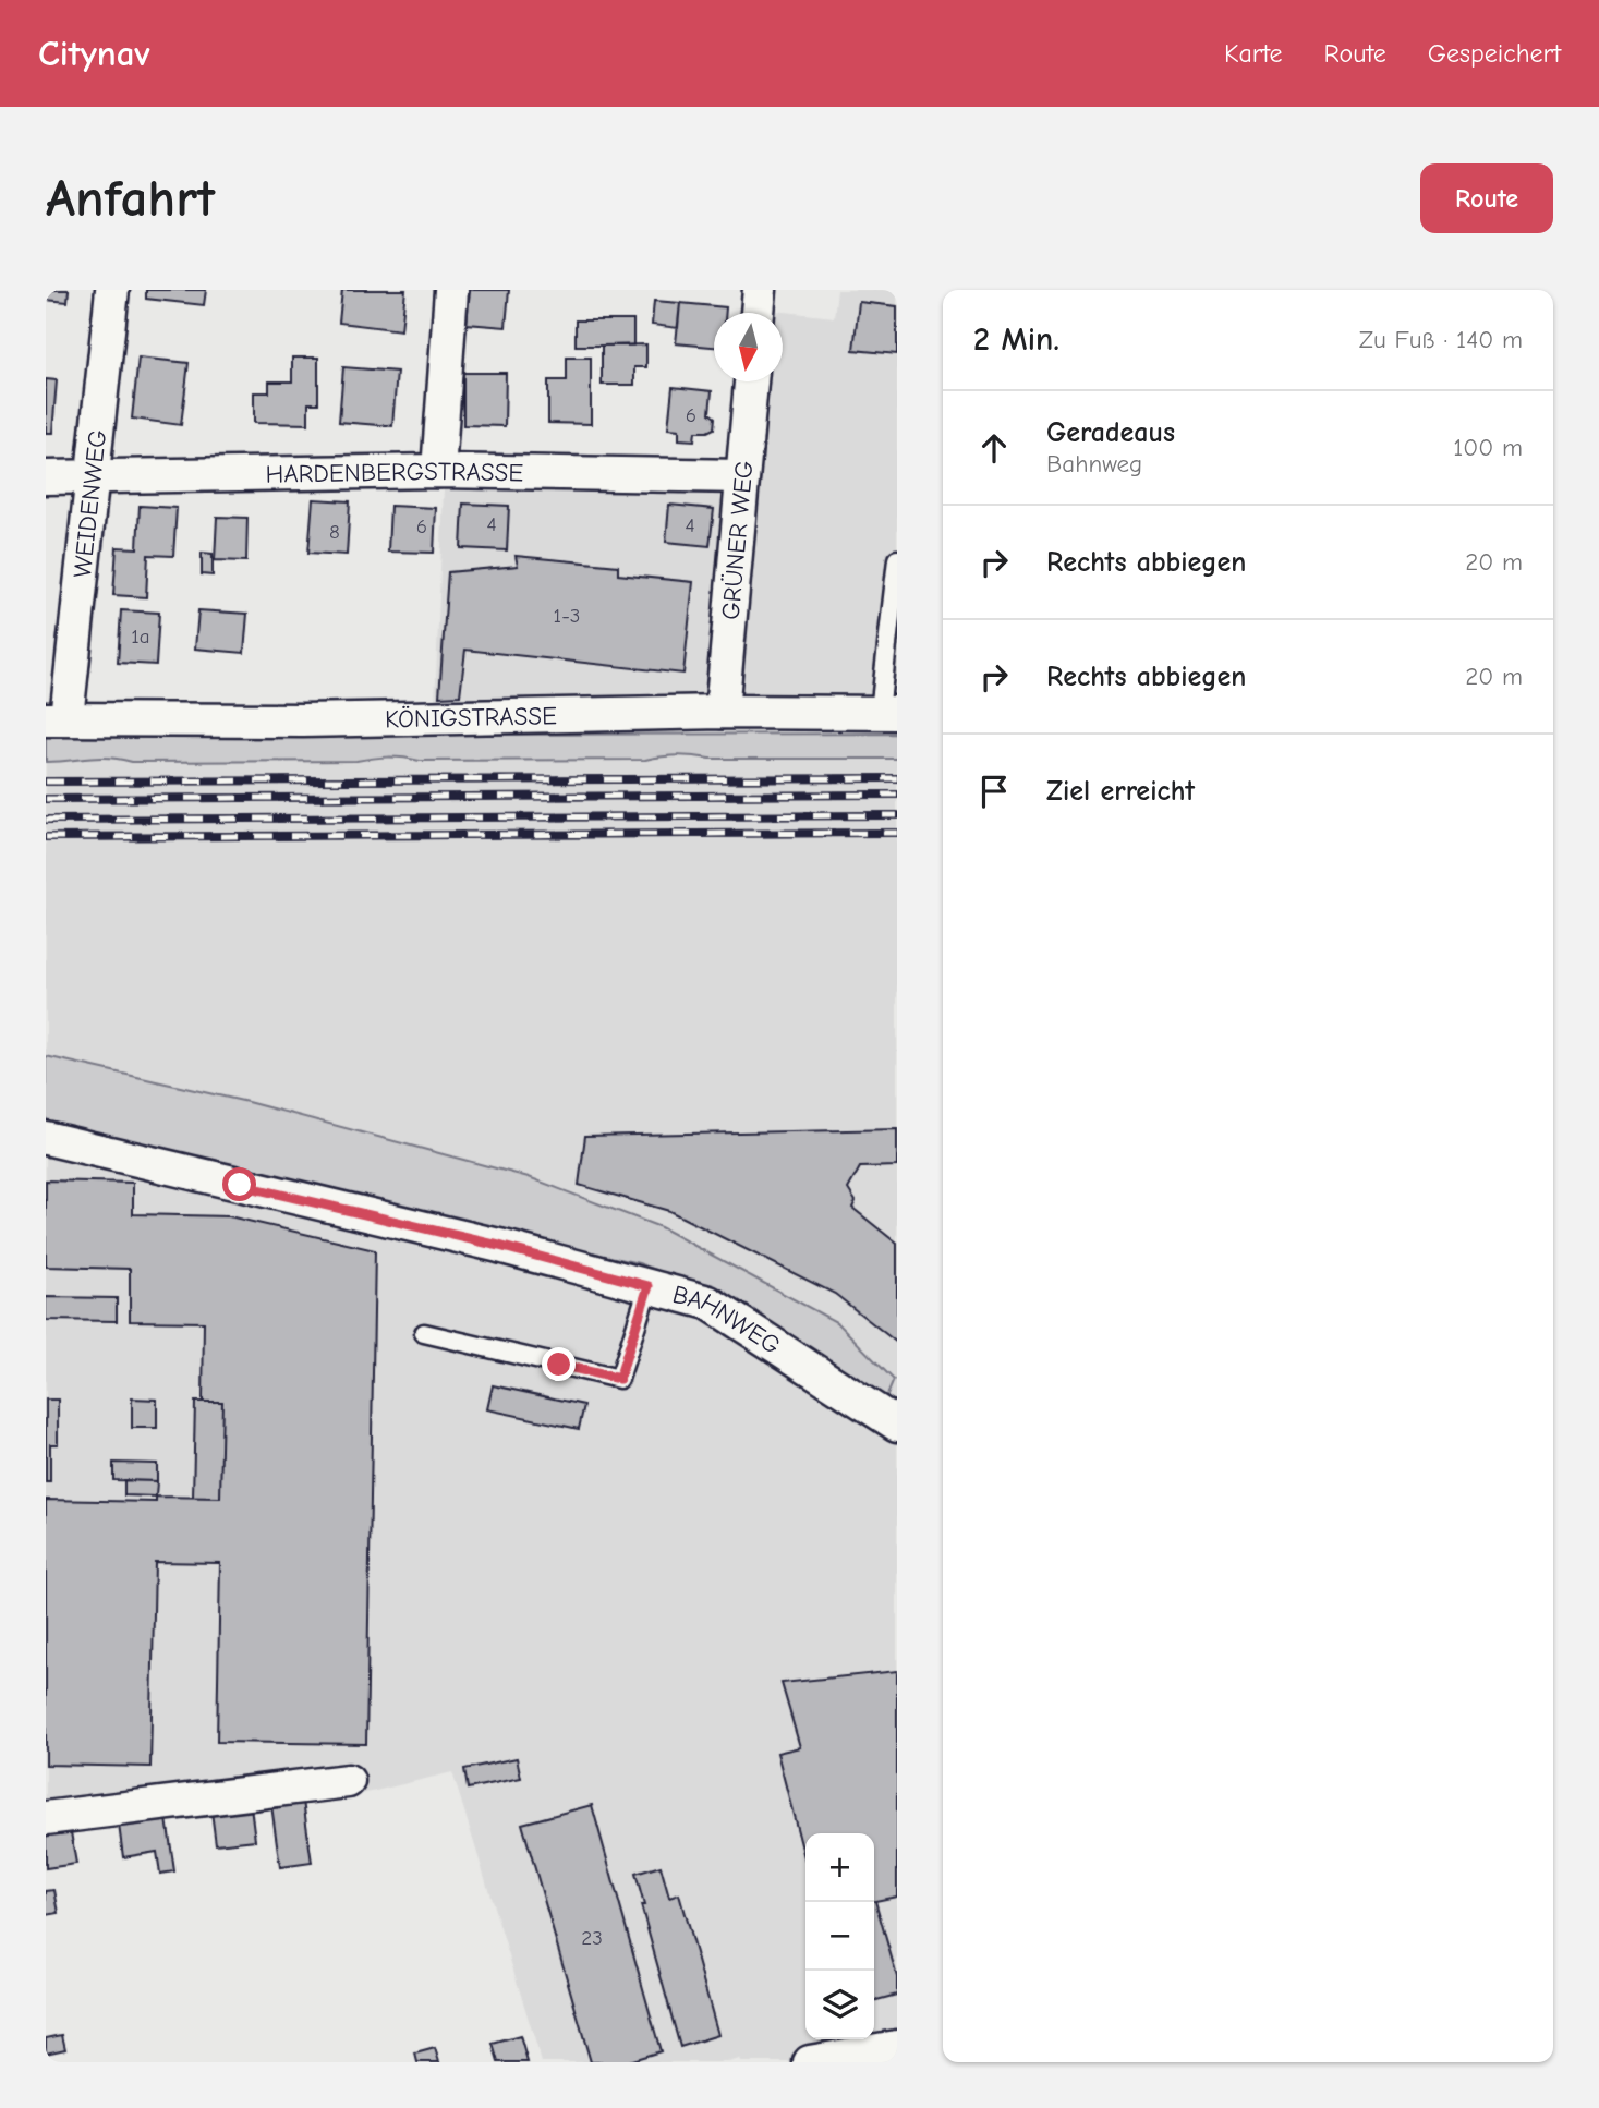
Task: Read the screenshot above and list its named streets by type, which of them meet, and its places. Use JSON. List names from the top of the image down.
{
  "streets": {
    "street": [
      "HARDENBERGSTRASSE",
      "WEIDENWEG",
      "GRÜNER WEG",
      "KÖNIGSTRASSE",
      "BAHNWEG"
    ]
  },
  "crossings": [
    ["HARDENBERGSTRASSE", "WEIDENWEG"],
    ["HARDENBERGSTRASSE", "GRÜNER WEG"],
    ["WEIDENWEG", "KÖNIGSTRASSE"],
    ["GRÜNER WEG", "KÖNIGSTRASSE"]
  ],
  "house_numbers": [
    "6",
    "4",
    "4",
    "6",
    "8",
    "1-3",
    "1a",
    "23"
  ],
  "north": "bottom",
  "page": {
    "header": "Citynav",
    "nav": ["Karte", "Route", "Gespeichert"],
    "buttons": "Route",
    "title": "Anfahrt",
    "heading": ["2 Min.", "Zu Fuß · 140 m"],
    "list": [
      ["Geradeaus", "Bahnweg", "100 m"],
      ["Rechts abbiegen", "20 m"],
      ["Rechts abbiegen", "20 m"],
      "Ziel erreicht"
    ],
    "map_buttons": ["+", "−"]
  }
}
